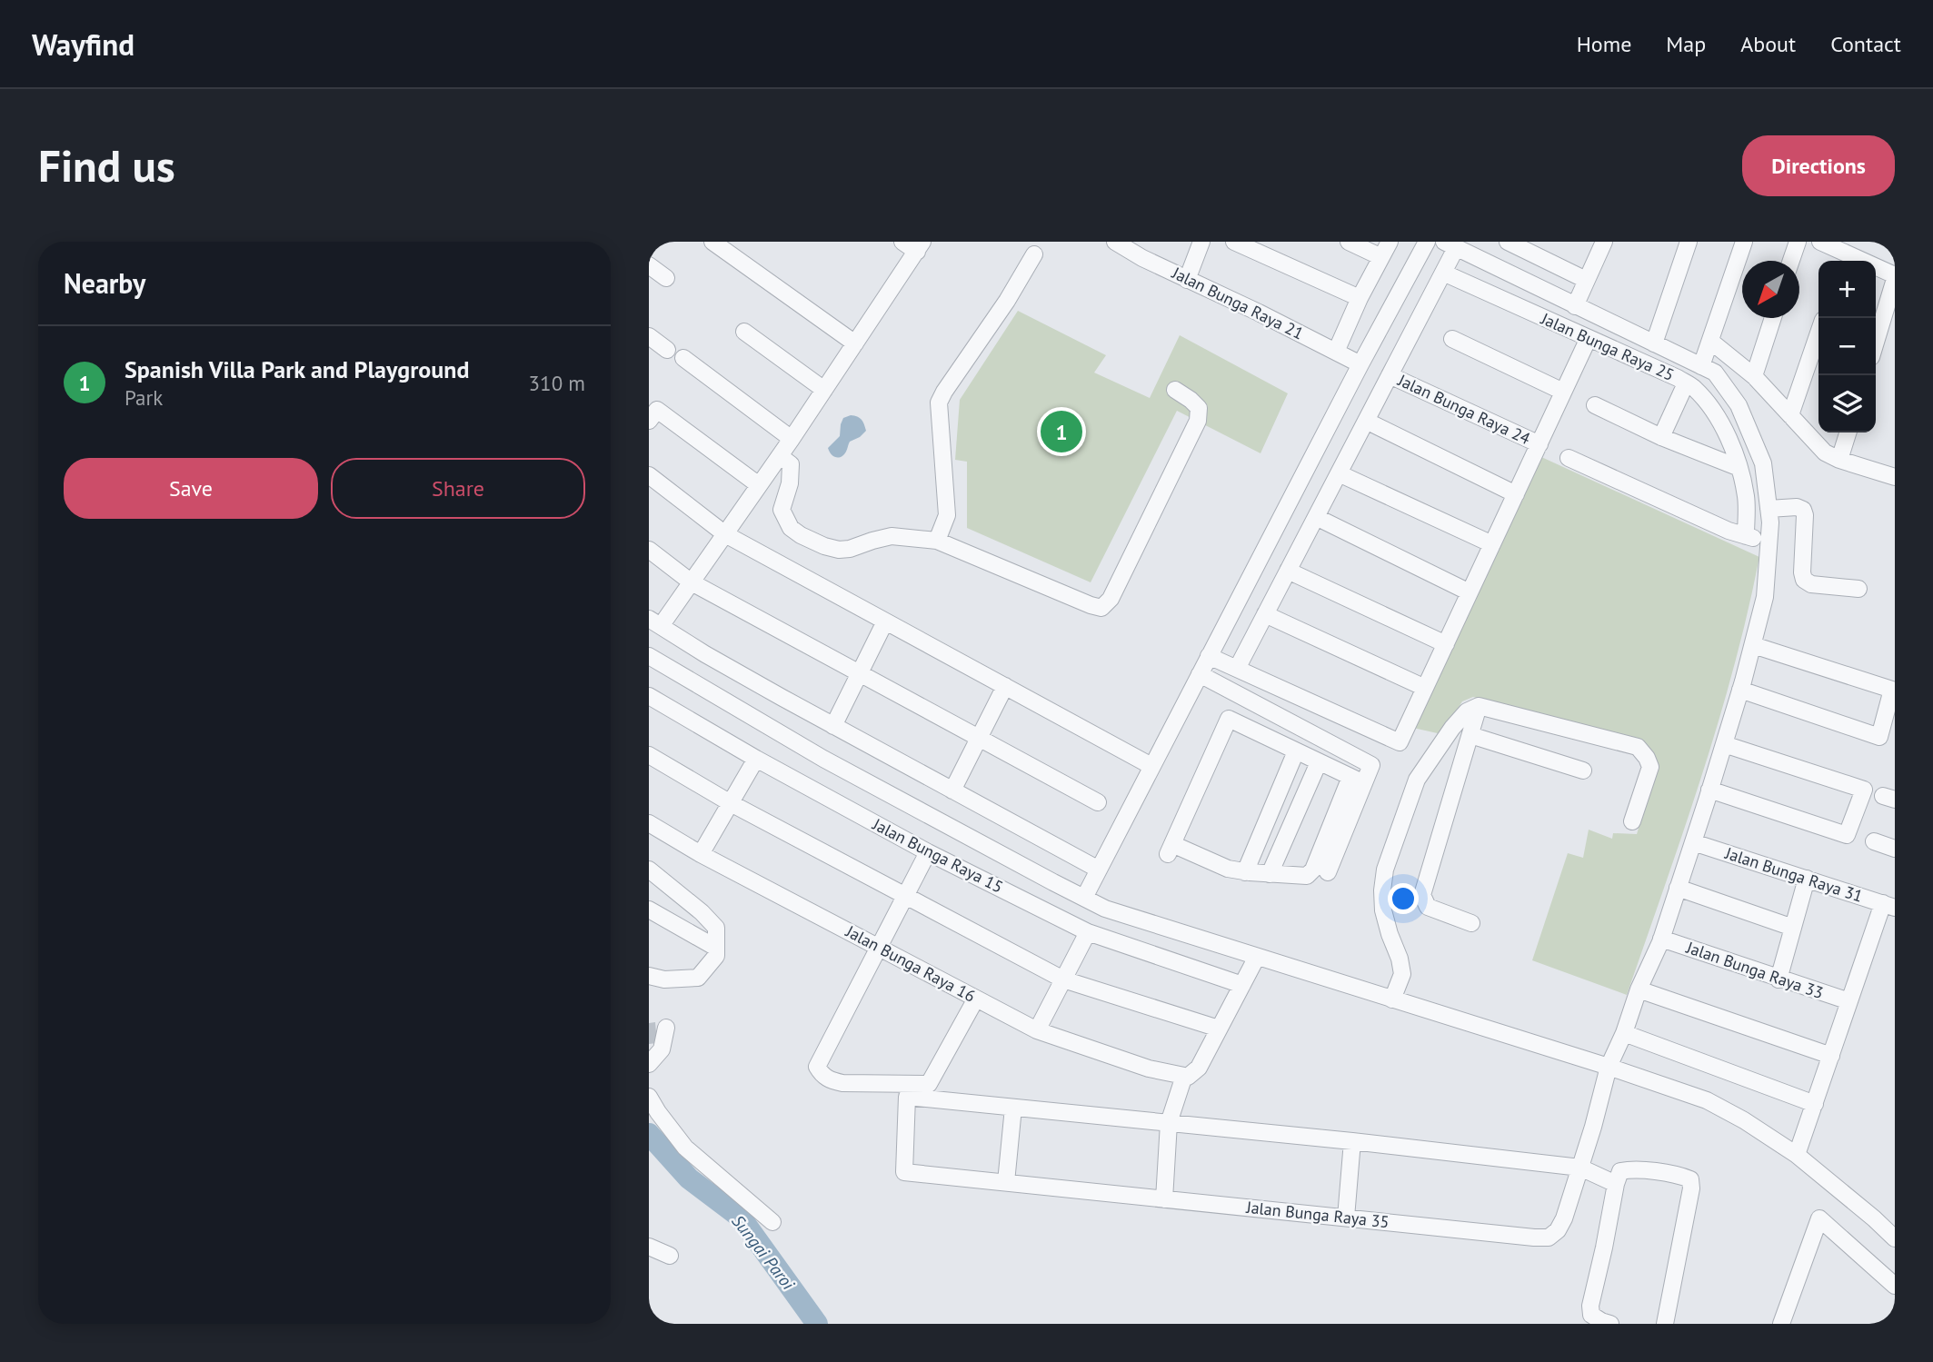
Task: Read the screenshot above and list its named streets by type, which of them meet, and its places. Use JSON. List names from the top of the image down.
{
  "streets": {
    "street": [
      "Jalan Bunga Raya 21",
      "Jalan Bunga Raya 25",
      "Jalan Bunga Raya 24",
      "Jalan Bunga Raya 15",
      "Jalan Bunga Raya 31",
      "Jalan Bunga Raya 16",
      "Jalan Bunga Raya 33",
      "Jalan Bunga Raya 35"
    ]
  },
  "crossings": [
    ["Jalan Bunga Raya 31", "Jalan Bunga Raya 35"],
    ["Jalan Bunga Raya 33", "Jalan Bunga Raya 35"]
  ],
  "water": ["Sungai Paroi"],
  "north": "bottom left",
  "page": {
    "header": "Wayfind",
    "nav": [
      "Home",
      "Map",
      "About",
      "Contact"
    ],
    "buttons": [
      "Directions",
      ["Save", "Share"]
    ],
    "title": "Find us",
    "heading": "Nearby",
    "map_buttons": ["+", "−"],
    "list": [
      {
        "mark": "1",
        "name": "Spanish Villa Park and Playground",
        "note": "Park",
        "value": "310 m"
      }
    ],
    "pins": "1"
  }
}
